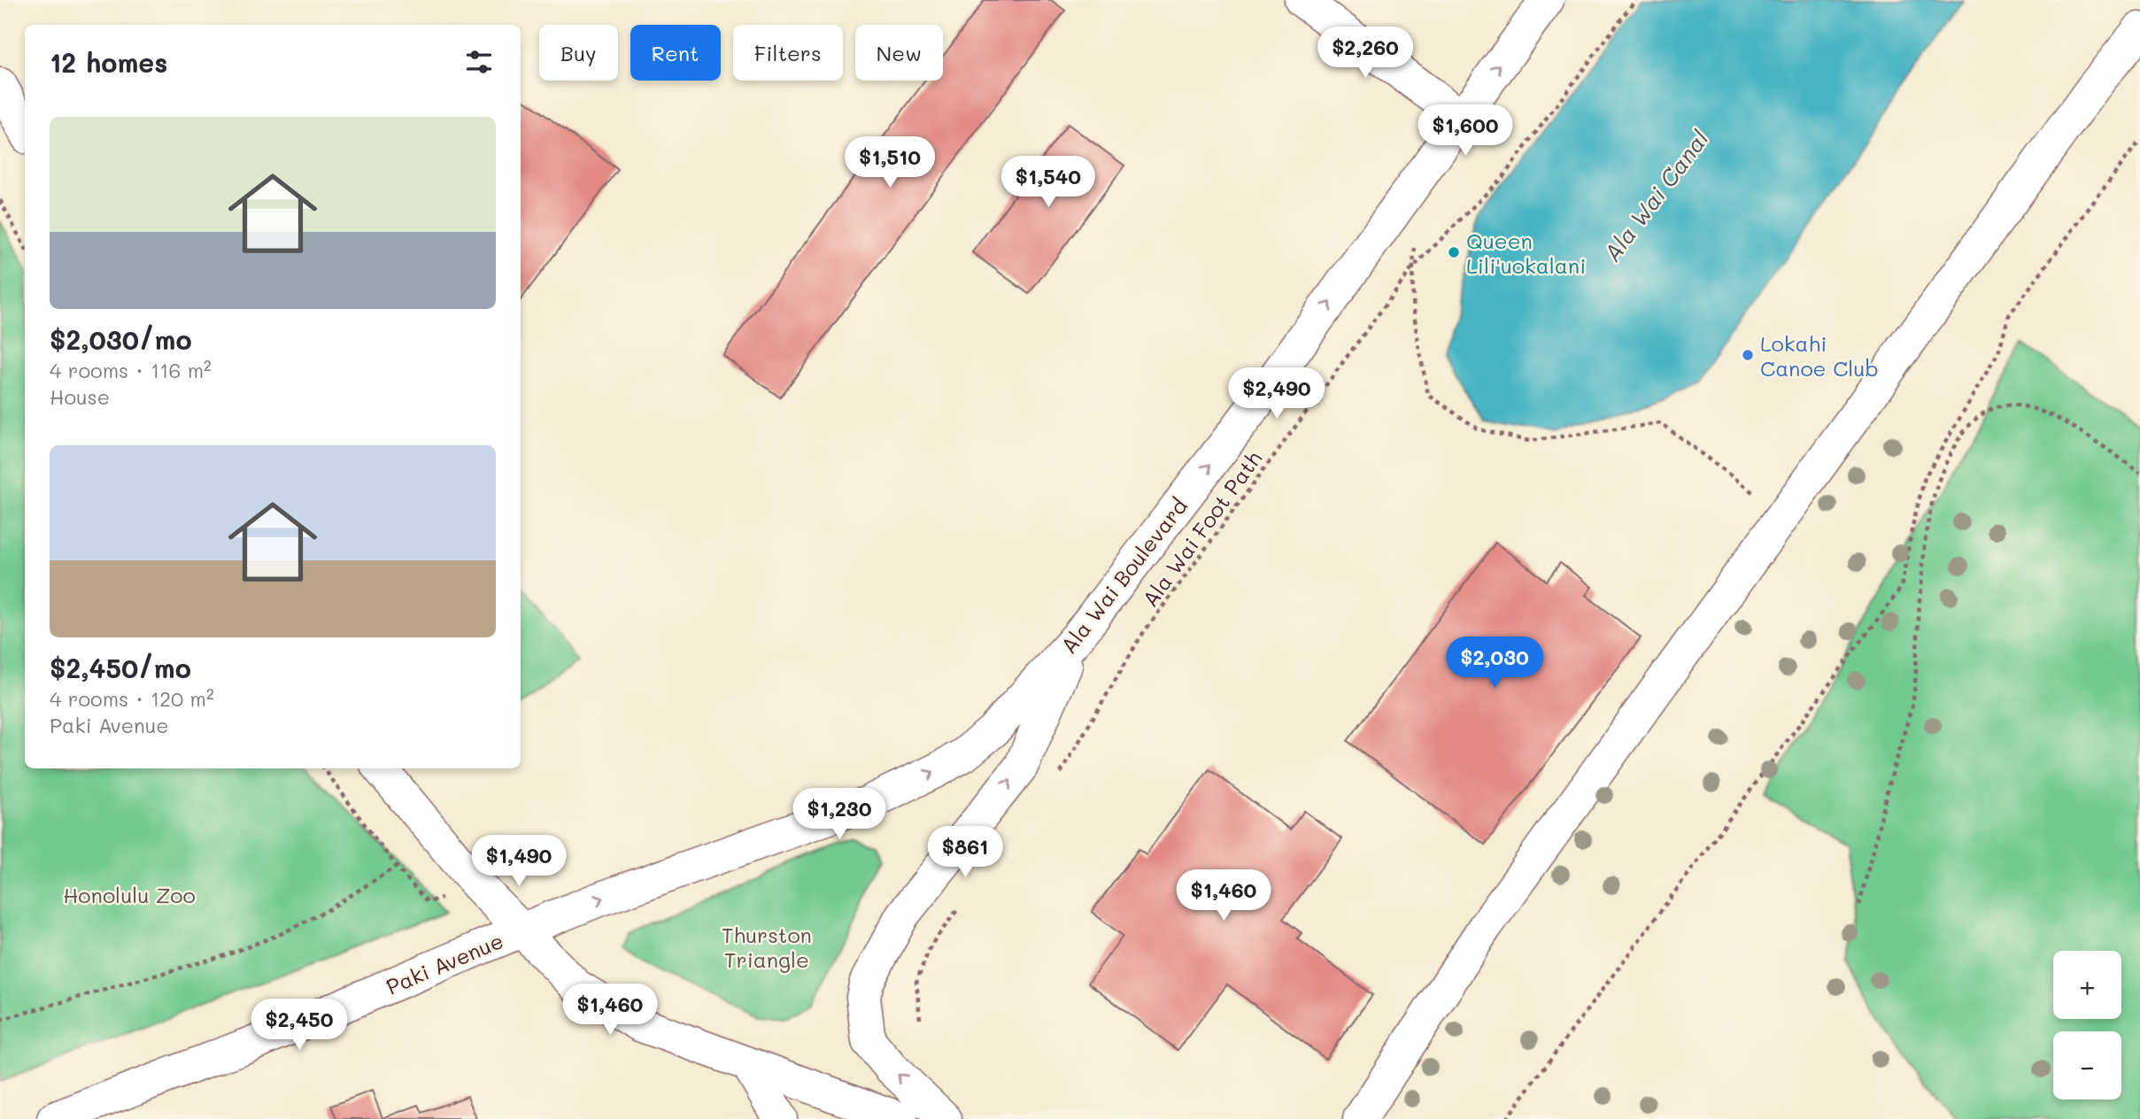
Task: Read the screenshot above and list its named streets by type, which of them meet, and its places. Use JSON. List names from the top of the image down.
{
  "streets": {
    "main road": ["Ala Wai Boulevard", "Paki Avenue"],
    "path": ["Ala Wai Foot Path"]
  },
  "crossings": [
    ["Ala Wai Boulevard", "Paki Avenue"]
  ],
  "one_way": ["Ala Wai Boulevard"],
  "water": ["Ala Wai Canal"],
  "parks": ["Honolulu Zoo", "Thurston Triangle"],
  "places": ["Queen Lili'uokalani", "Lokahi Canoe Club"],
  "page": {
    "chip": [
      "Buy",
      "Rent",
      "Filters",
      "New"
    ],
    "heading": "12 homes",
    "price": [
      "$2,260",
      "$1,600",
      "$1,510",
      "$1,540",
      "$2,490",
      "$2,030",
      "$1,230",
      "$861",
      "$1,490",
      "$1,460",
      "$1,460",
      "$2,450"
    ],
    "list": [
      {
        "name": "$2,030/mo",
        "note": "4 rooms · 116 m² · House"
      },
      {
        "name": "$2,450/mo",
        "note": "4 rooms · 120 m² · Paki Avenue"
      }
    ],
    "map_buttons": ["+", "−"]
  }
}
